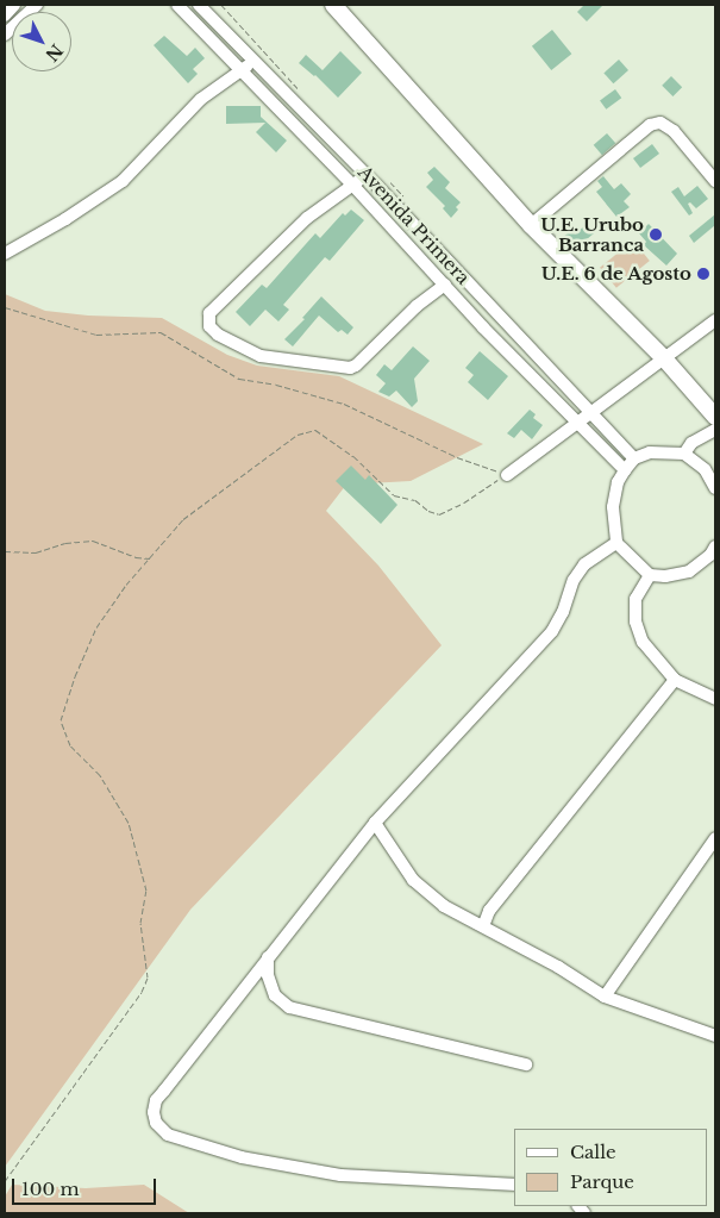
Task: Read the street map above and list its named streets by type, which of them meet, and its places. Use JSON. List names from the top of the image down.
{
  "streets": {
    "street": ["Avenida Primera"]
  },
  "places": ["U.E. Urubo Barranca", "U.E. 6 de Agosto"],
  "legend": ["Calle", "Parque"],
  "scale_bar": "100 m",
  "north": "bottom right"
}
